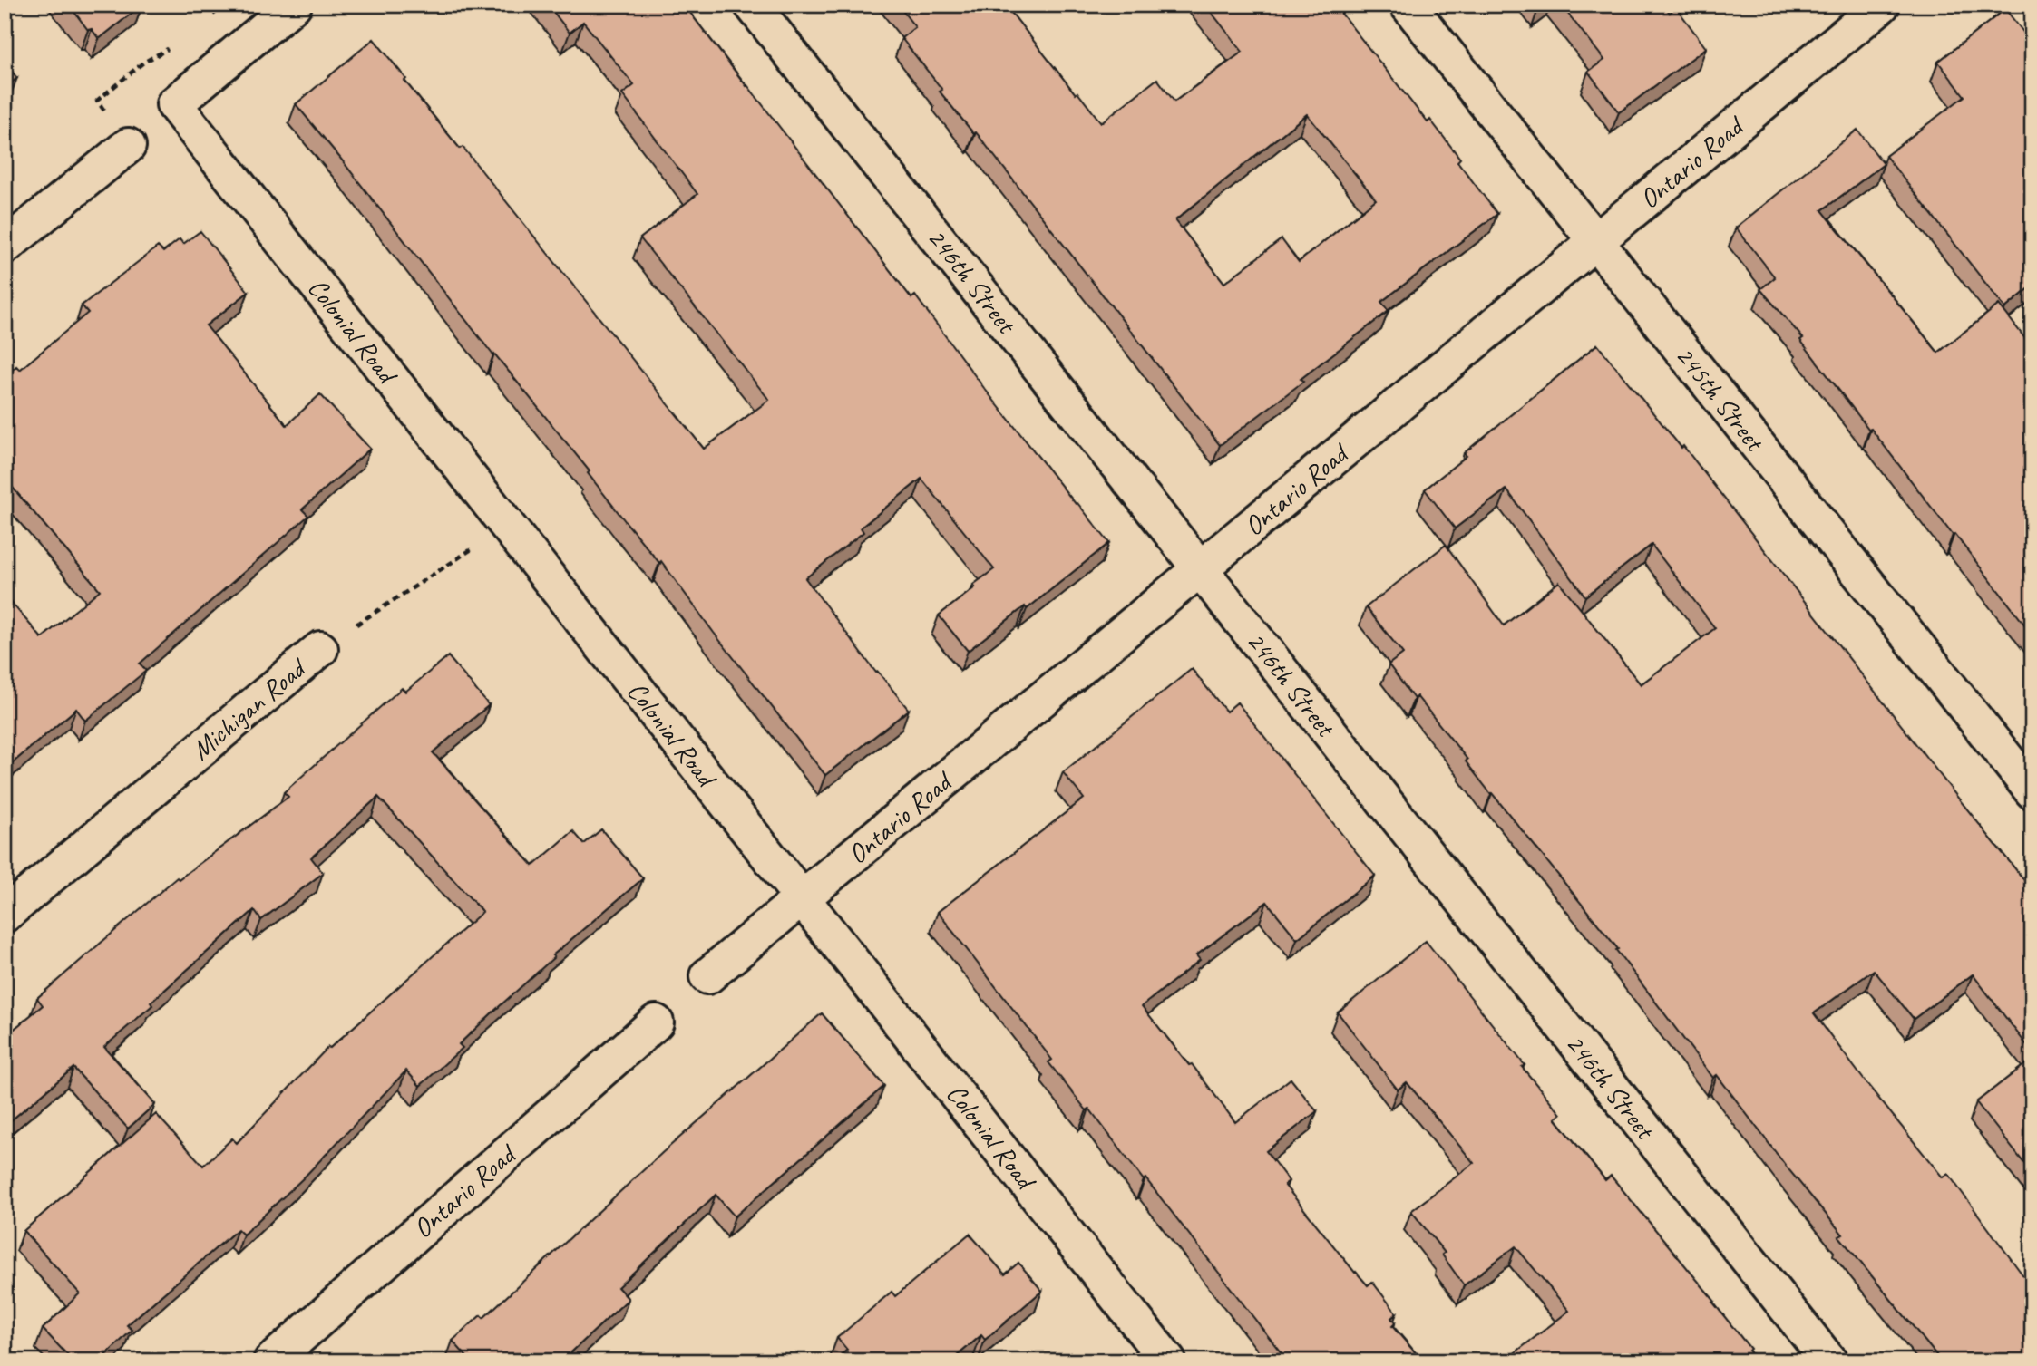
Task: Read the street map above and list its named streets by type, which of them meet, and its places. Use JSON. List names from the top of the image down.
{
  "streets": {
    "street": [
      "Ontario Road",
      "246th Street",
      "Colonial Road",
      "245th Street",
      "Michigan Road"
    ]
  },
  "crossings": [
    ["Ontario Road", "246th Street"],
    ["Ontario Road", "Colonial Road"],
    ["Ontario Road", "245th Street"],
    ["Colonial Road", "Michigan Road"]
  ]
}
